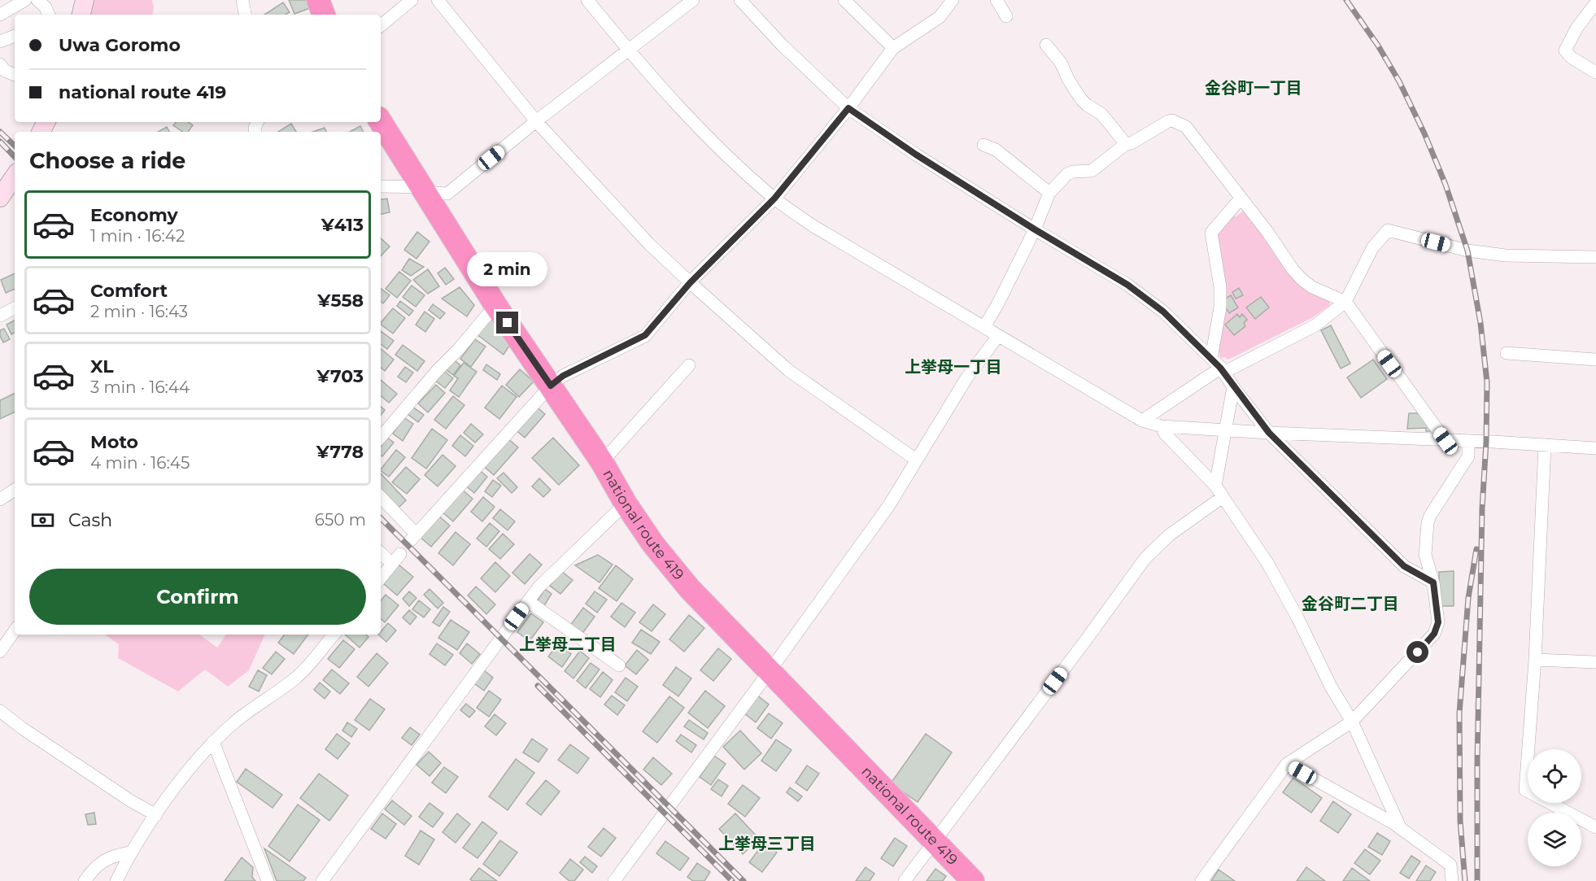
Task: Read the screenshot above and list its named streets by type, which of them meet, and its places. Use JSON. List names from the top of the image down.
{
  "streets": {
    "highway": ["national route 419"]
  },
  "districts": [
    "金谷町一丁目",
    "上挙母一丁目",
    "金谷町二丁目",
    "上挙母二丁目",
    "上挙母三丁目"
  ],
  "page": {
    "banner": ["Uwa Goromo", "national route 419"],
    "heading": "Choose a ride",
    "list": [
      {
        "name": "Economy",
        "note": "1 min · 16:42",
        "value": "¥413"
      },
      {
        "name": "Comfort",
        "note": "2 min · 16:43",
        "value": "¥558"
      },
      {
        "name": "XL",
        "note": "3 min · 16:44",
        "value": "¥703"
      },
      {
        "name": "Moto",
        "note": "4 min · 16:45",
        "value": "¥778"
      }
    ],
    "bubble": "2 min",
    "pay": ["Cash", "650 m"],
    "buttons": "Confirm"
  }
}
